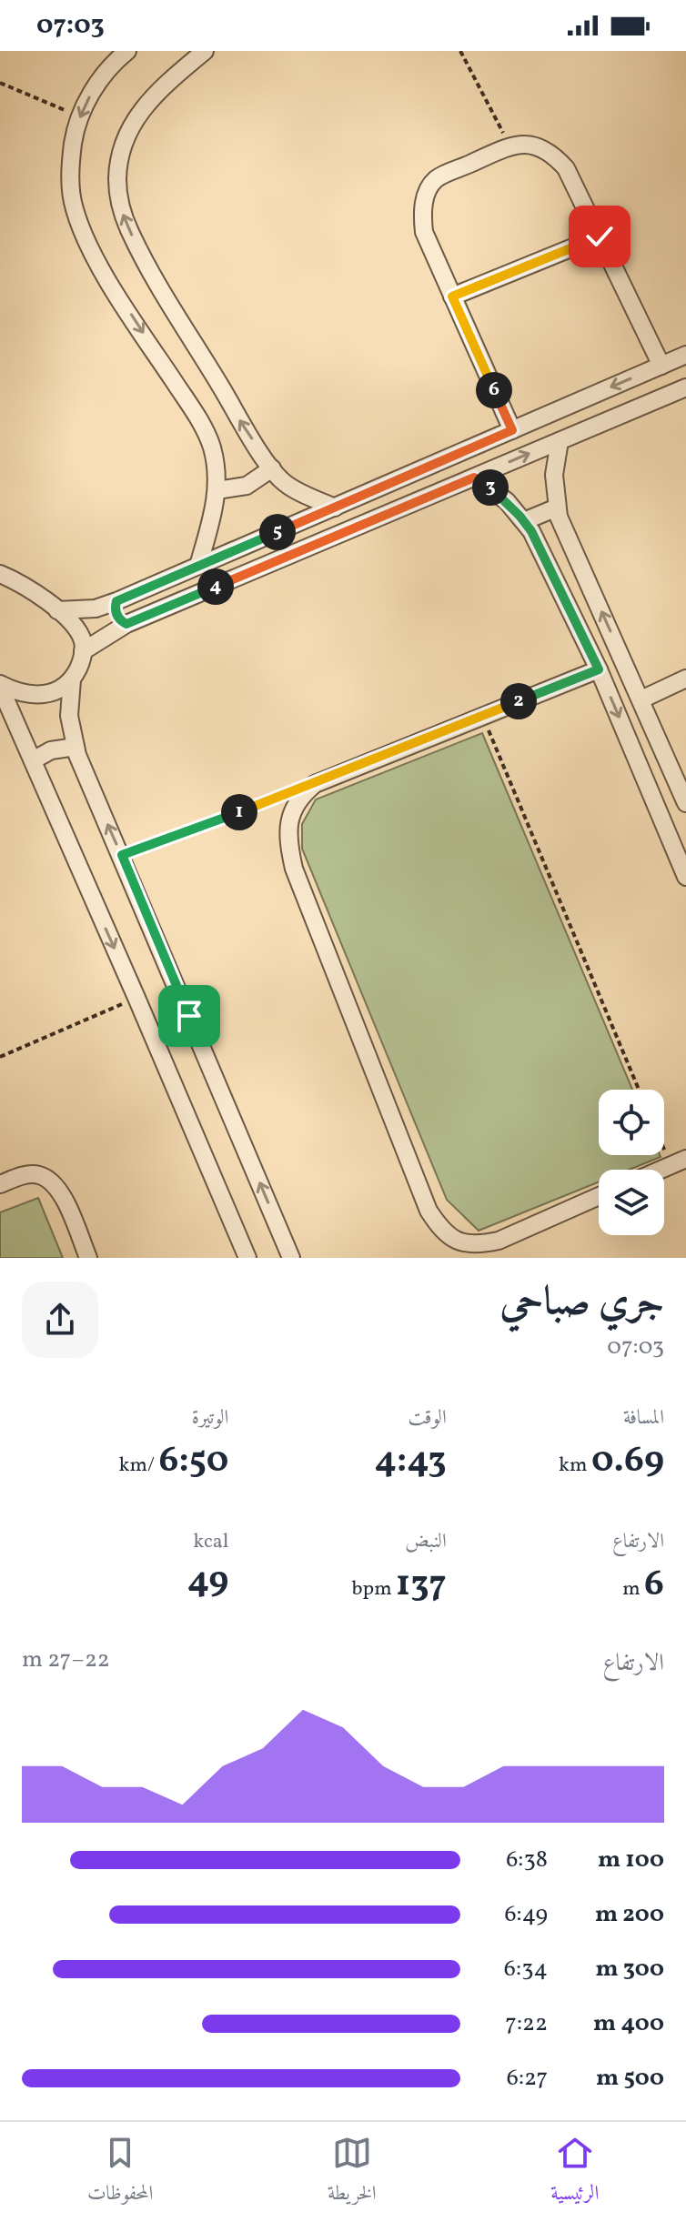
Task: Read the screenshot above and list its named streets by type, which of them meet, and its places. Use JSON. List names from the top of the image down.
{
  "page": {
    "status": "07:03",
    "pins": [
      "6",
      "3",
      "5",
      "4",
      "2",
      "1"
    ],
    "heading": ["جري صباحي", "07:03"],
    "stats": [
      ["المسافة", "0.69 km"],
      ["الوقت", "4:43"],
      ["الوتيرة", "6:50 /km"],
      ["الارتفاع", "6 m"],
      ["النبض", "137 bpm"],
      ["kcal", "49"]
    ],
    "chart": ["الارتفاع", "22–27 m"],
    "list": [
      {
        "name": "100 m",
        "note": "6:38"
      },
      {
        "name": "200 m",
        "note": "6:49"
      },
      {
        "name": "300 m",
        "note": "6:34"
      },
      {
        "name": "400 m",
        "note": "7:22"
      },
      {
        "name": "500 m",
        "note": "6:27"
      }
    ],
    "tabs": ["الرئيسية", "الخريطة", "المحفوظات"]
  }
}
